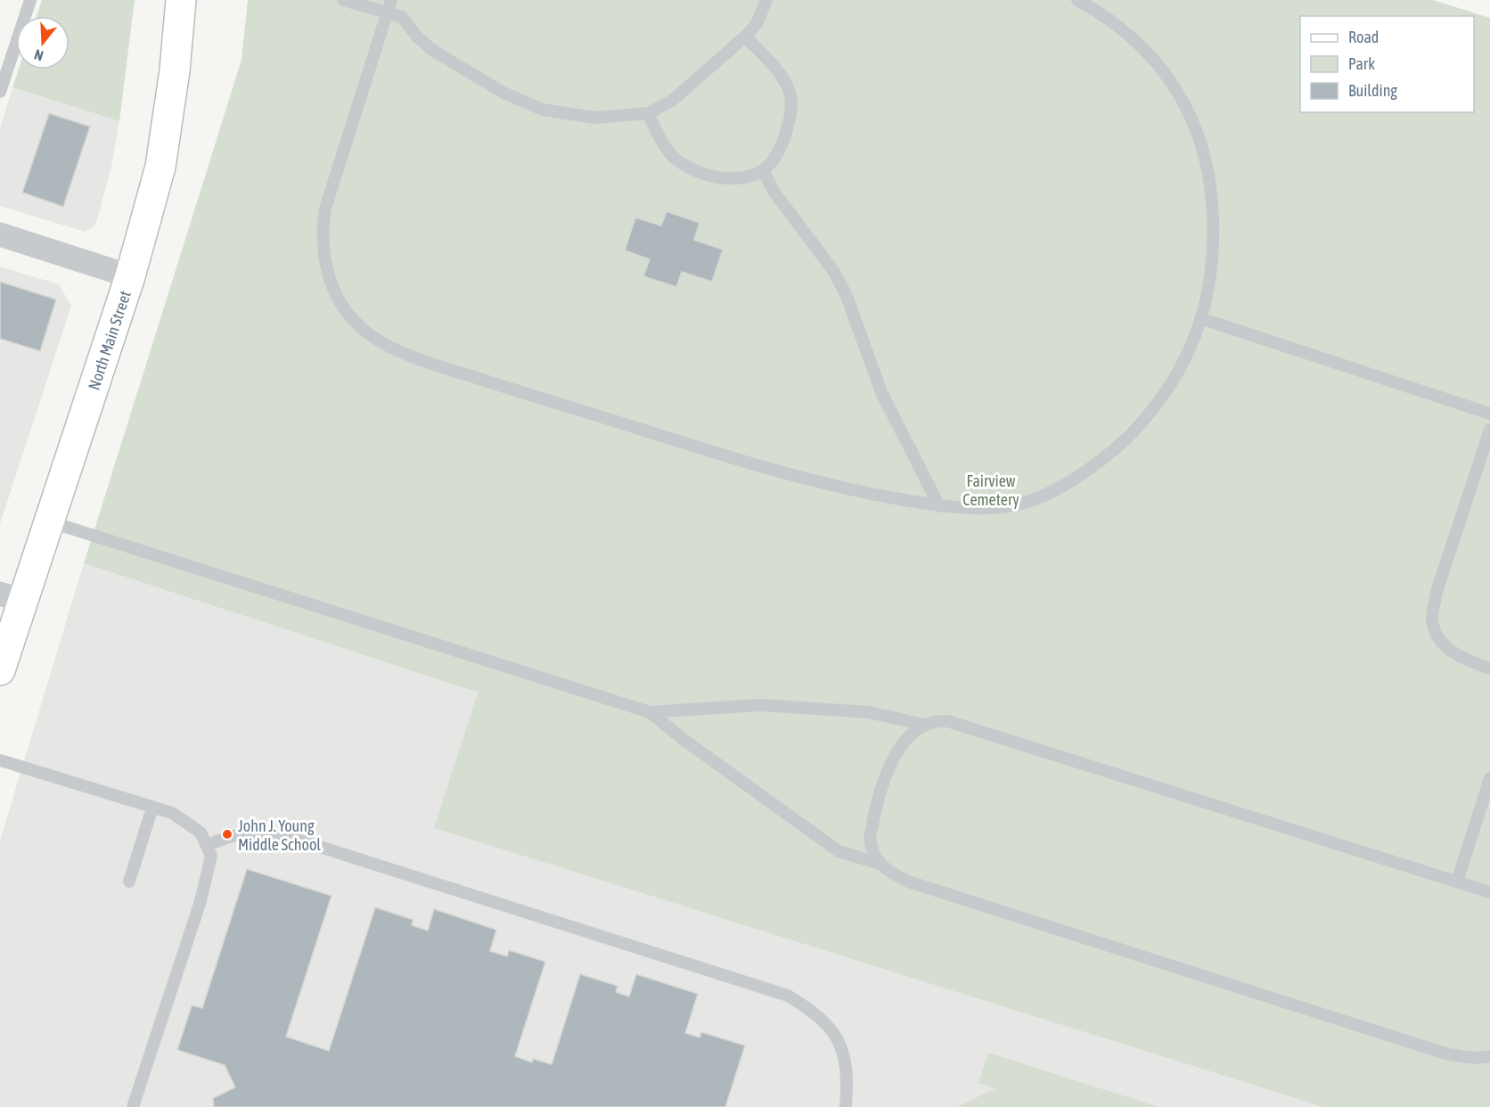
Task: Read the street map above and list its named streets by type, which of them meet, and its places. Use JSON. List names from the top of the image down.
{
  "streets": {
    "main road": ["North Main Street"]
  },
  "parks": ["Fairview Cemetery"],
  "places": ["John J. Young Middle School"],
  "legend": ["Road", "Park", "Building"],
  "north": "bottom"
}
